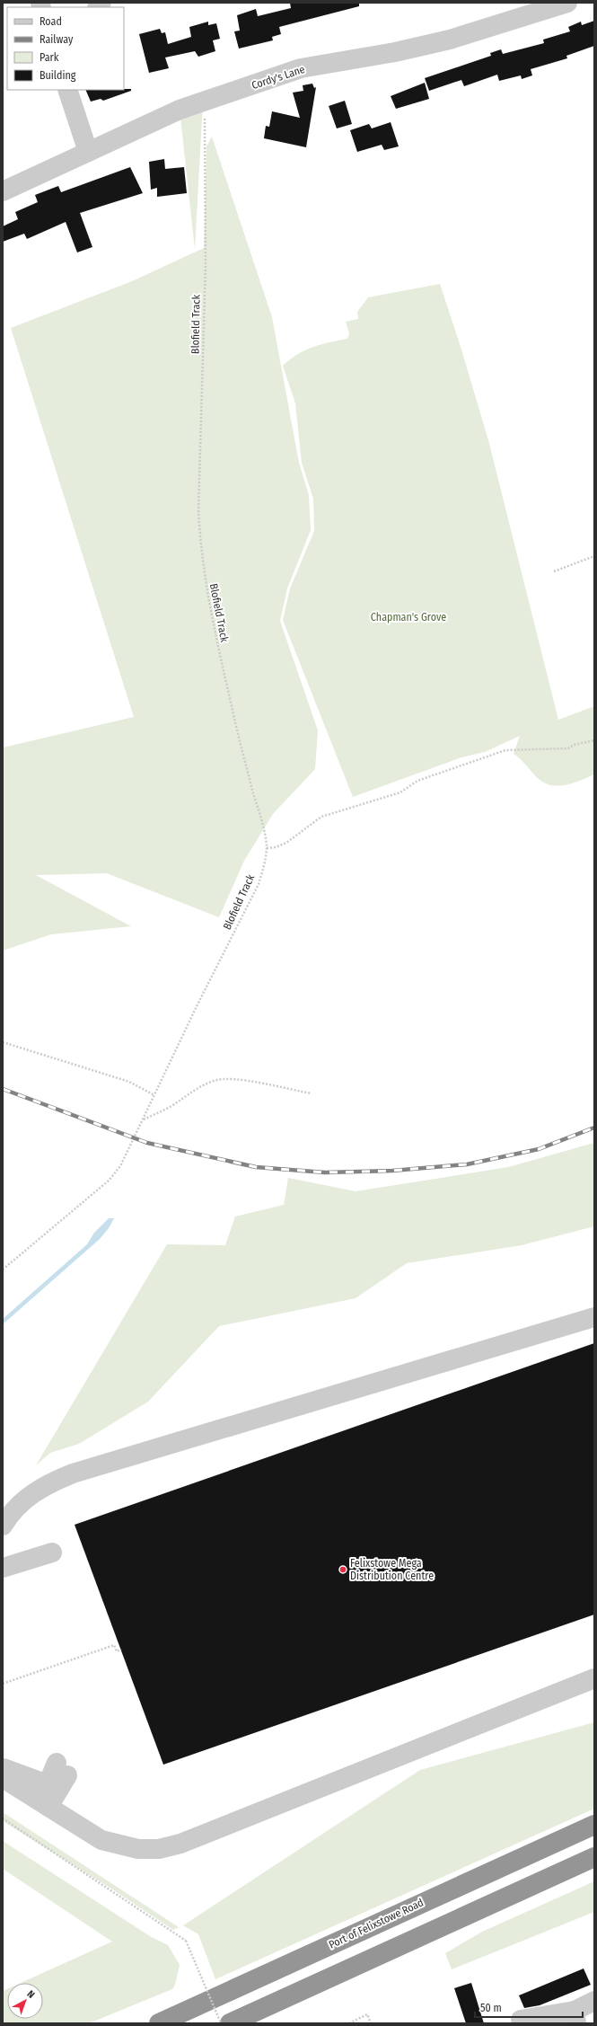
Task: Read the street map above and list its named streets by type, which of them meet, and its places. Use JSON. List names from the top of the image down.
{
  "streets": {
    "highway": ["Port of Felixstowe Road"],
    "street": ["Cordy's Lane"],
    "path": ["Blofield Track"]
  },
  "crossings": [
    ["Cordy's Lane", "Blofield Track"]
  ],
  "parks": ["Chapman's Grove"],
  "places": ["Felixstowe Mega Distribution Centre"],
  "legend": [
    "Road",
    "Railway",
    "Park",
    "Building"
  ],
  "scale_bar": "50 m",
  "north": "top right"
}
